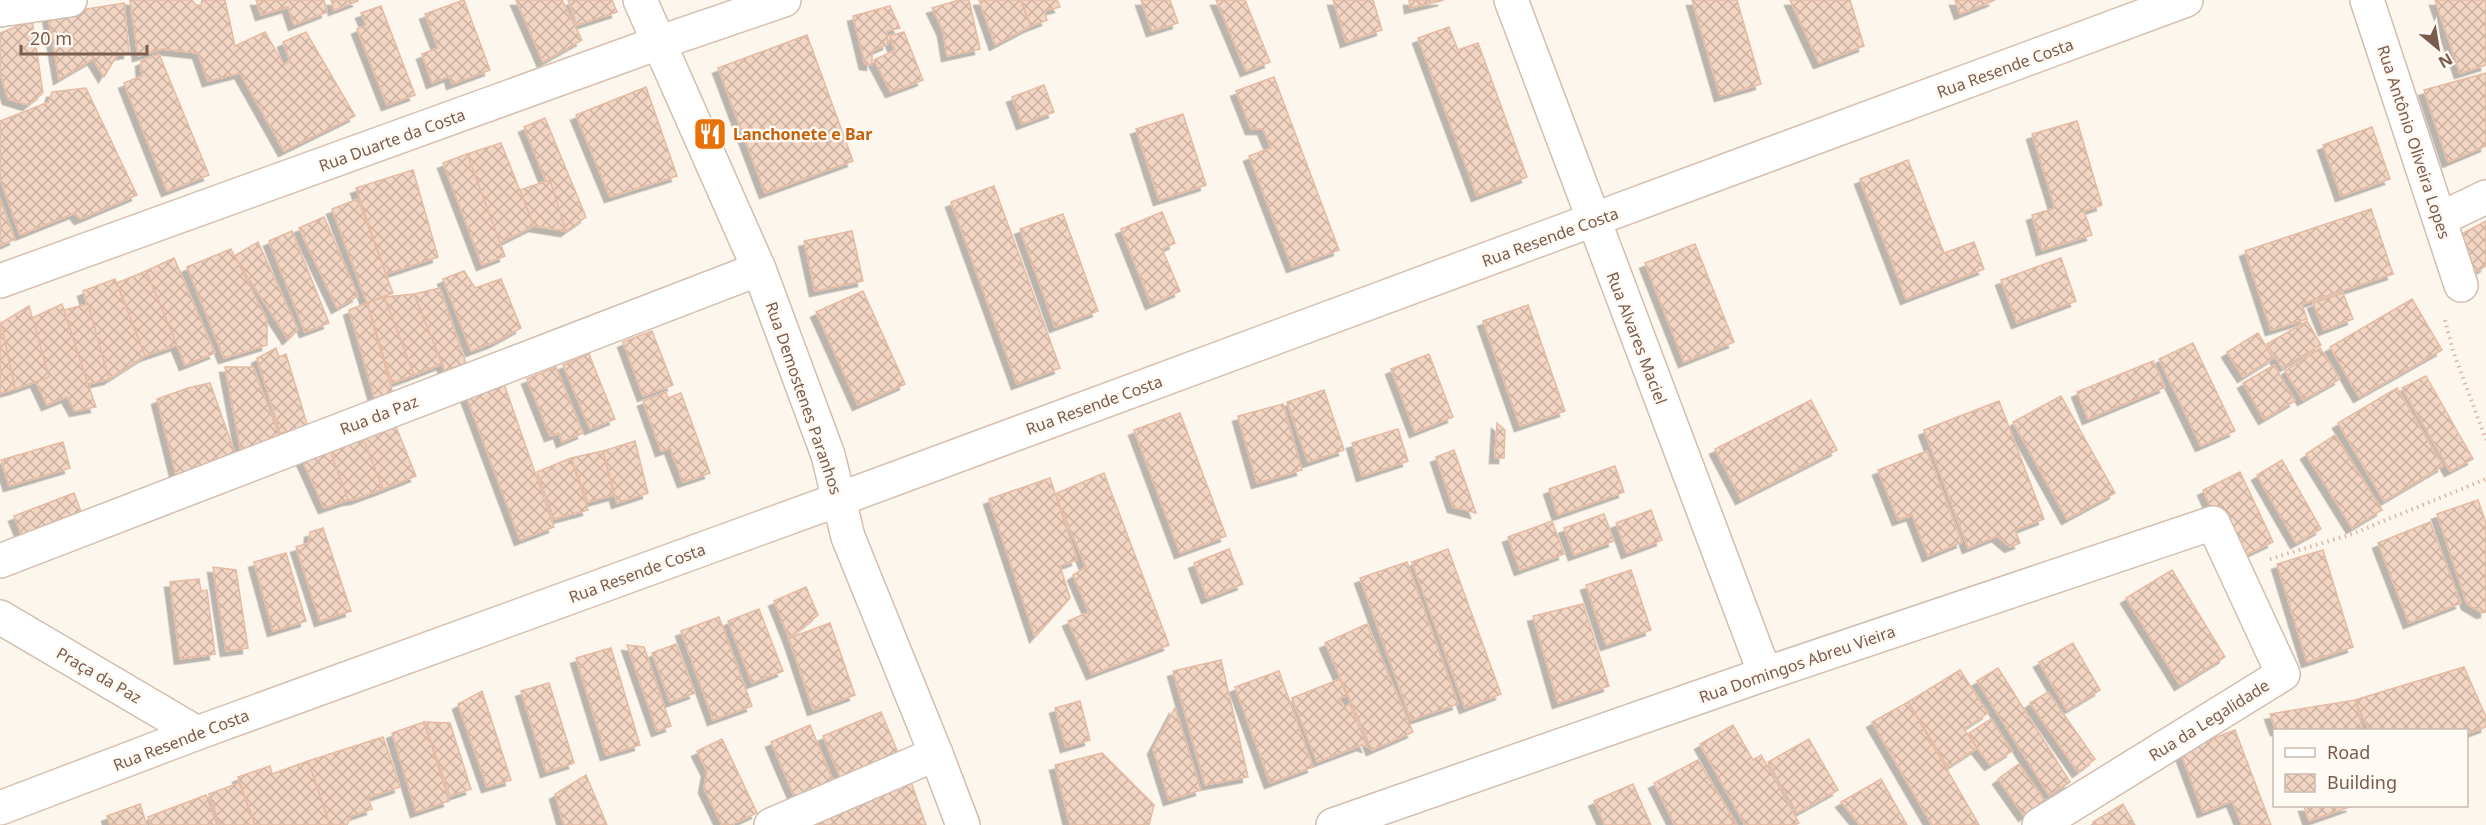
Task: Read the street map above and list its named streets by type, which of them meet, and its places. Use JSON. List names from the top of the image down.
{
  "streets": {
    "street": [
      "Rua Resende Costa",
      "Rua Duarte da Costa",
      "Rua Antônio Oliveira Lopes",
      "Rua Alvares Maciel",
      "Rua Demostenes Paranhos",
      "Rua da Paz",
      "Rua Domingos Abreu Vieira",
      "Praça da Paz",
      "Rua da Legalidade"
    ]
  },
  "crossings": [
    ["Rua Resende Costa", "Rua Alvares Maciel"],
    ["Rua Resende Costa", "Rua Demostenes Paranhos"],
    ["Rua Resende Costa", "Praça da Paz"],
    ["Rua Duarte da Costa", "Rua Demostenes Paranhos"],
    ["Rua Alvares Maciel", "Rua Domingos Abreu Vieira"],
    ["Rua Demostenes Paranhos", "Rua da Paz"],
    ["Rua Domingos Abreu Vieira", "Rua da Legalidade"]
  ],
  "places": {
    "restaurant": ["Lanchonete e Bar"]
  },
  "legend": ["Road", "Building"],
  "scale_bar": "20 m",
  "north": "bottom right"
}
